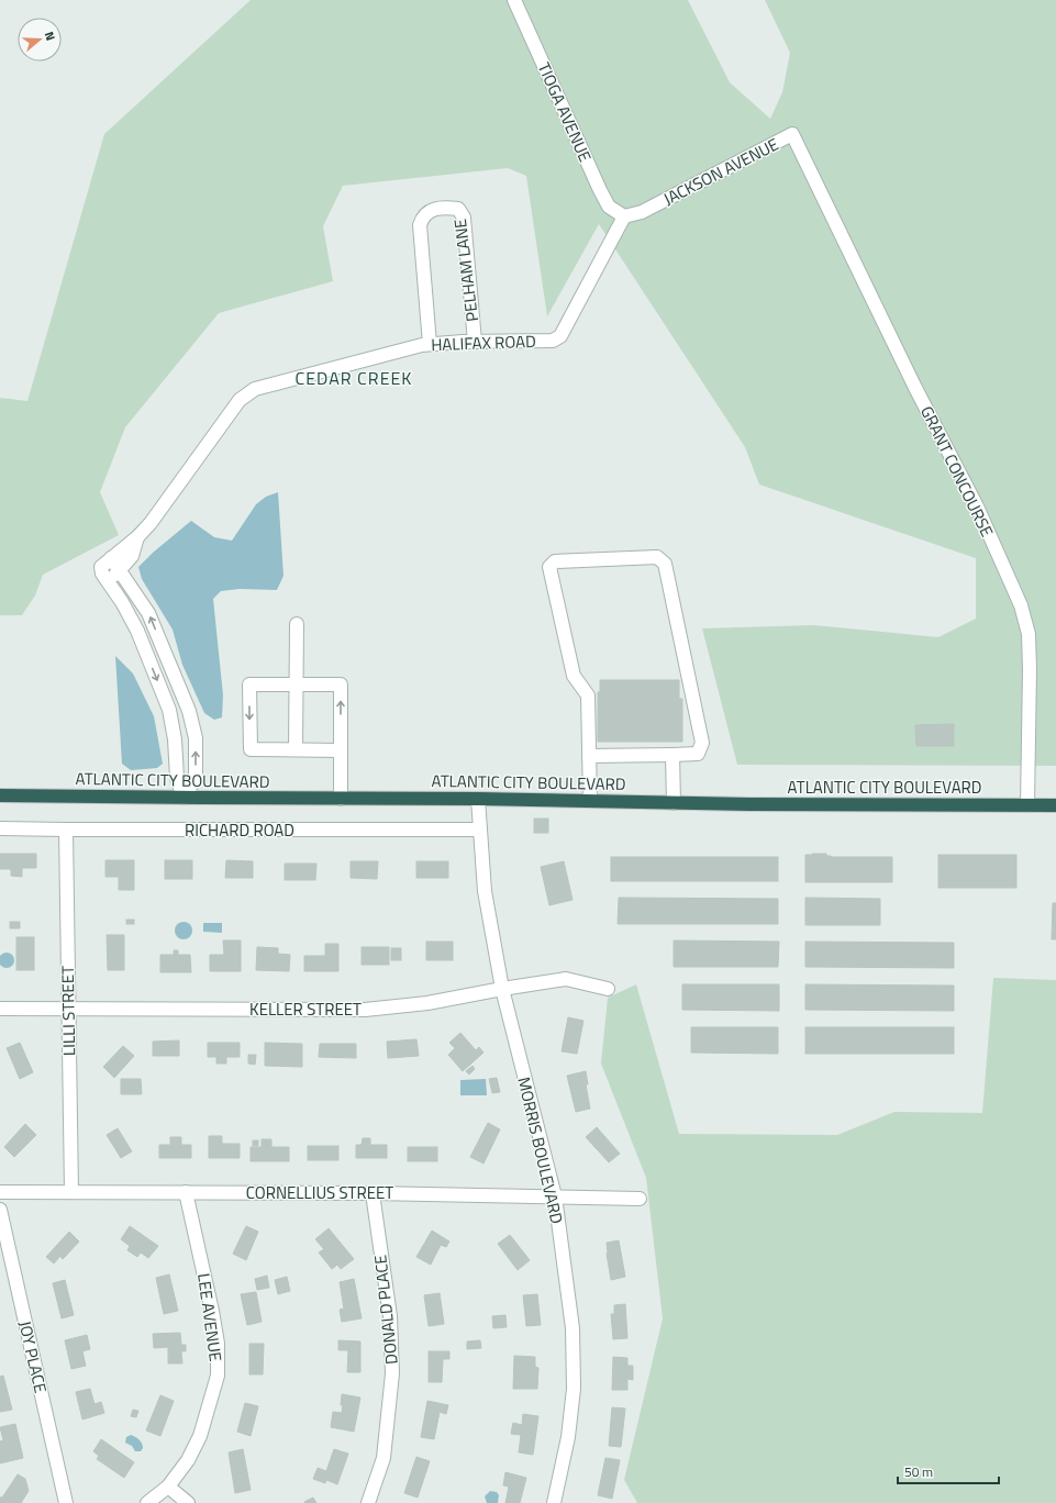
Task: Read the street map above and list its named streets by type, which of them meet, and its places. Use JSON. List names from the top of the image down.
{
  "streets": {
    "highway": ["ATLANTIC CITY BOULEVARD"],
    "street": [
      "TIOGA AVENUE",
      "JACKSON AVENUE",
      "PELHAM LANE",
      "HALIFAX ROAD",
      "GRANT CONCOURSE",
      "RICHARD ROAD",
      "KELLER STREET",
      "LILLI STREET",
      "MORRIS BOULEVARD",
      "CORNELLIUS STREET",
      "DONALD PLACE",
      "LEE AVENUE",
      "JOY PLACE"
    ]
  },
  "crossings": [
    ["TIOGA AVENUE", "JACKSON AVENUE"],
    ["TIOGA AVENUE", "HALIFAX ROAD"],
    ["JACKSON AVENUE", "HALIFAX ROAD"],
    ["JACKSON AVENUE", "GRANT CONCOURSE"],
    ["PELHAM LANE", "HALIFAX ROAD"],
    ["GRANT CONCOURSE", "ATLANTIC CITY BOULEVARD"],
    ["ATLANTIC CITY BOULEVARD", "MORRIS BOULEVARD"],
    ["RICHARD ROAD", "LILLI STREET"],
    ["RICHARD ROAD", "MORRIS BOULEVARD"],
    ["KELLER STREET", "LILLI STREET"],
    ["KELLER STREET", "MORRIS BOULEVARD"],
    ["LILLI STREET", "CORNELLIUS STREET"],
    ["MORRIS BOULEVARD", "CORNELLIUS STREET"],
    ["CORNELLIUS STREET", "DONALD PLACE"],
    ["CORNELLIUS STREET", "LEE AVENUE"]
  ],
  "districts": ["CEDAR CREEK"],
  "scale_bar": "50 m",
  "north": "right"
}
